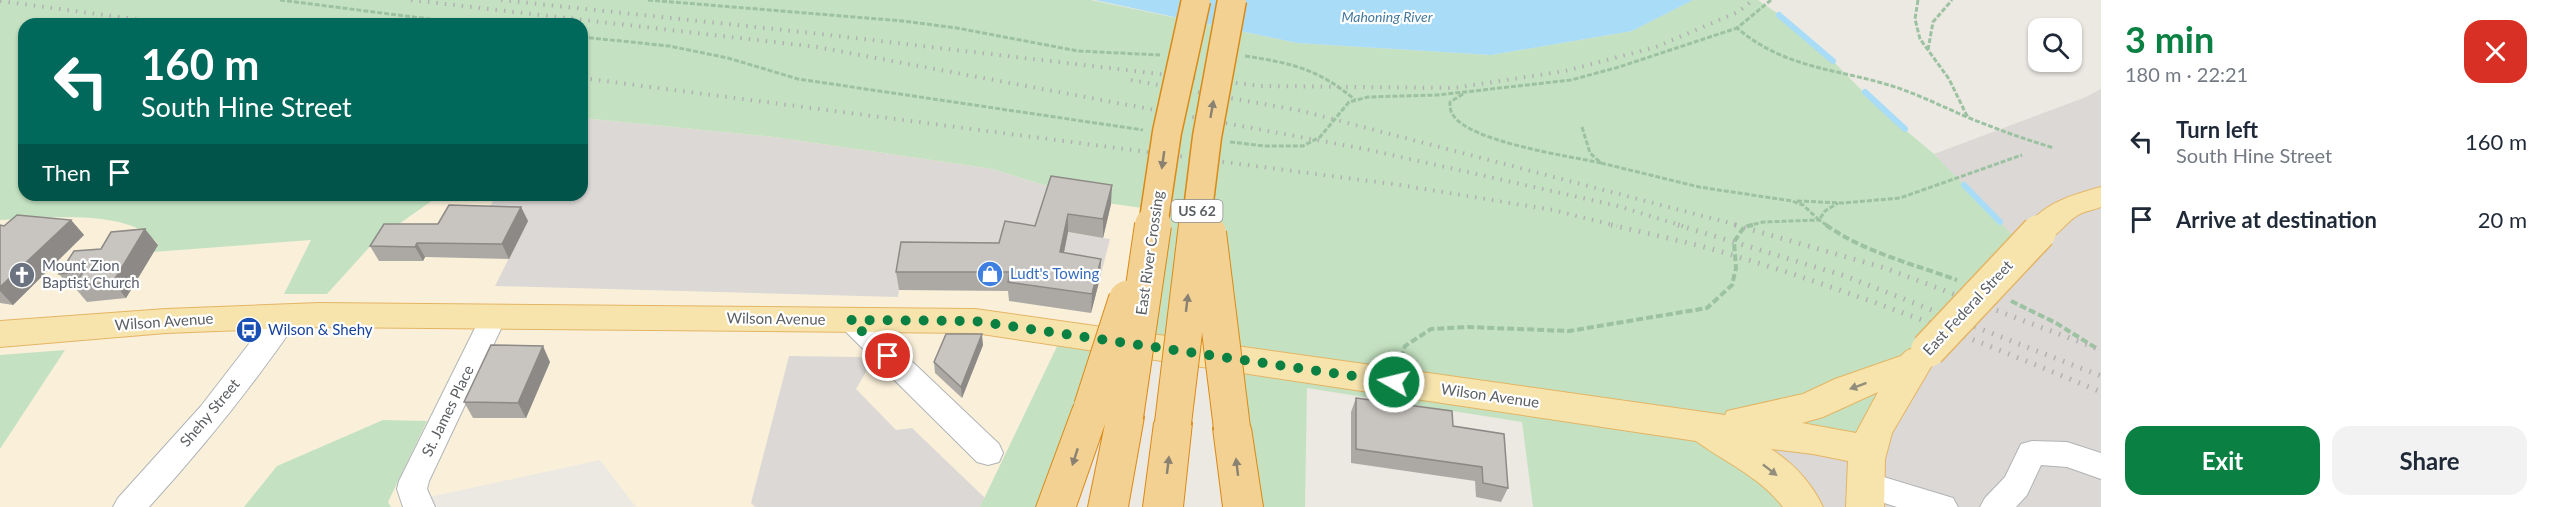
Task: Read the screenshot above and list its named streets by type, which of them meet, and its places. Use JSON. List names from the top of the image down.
{
  "streets": {
    "highway": ["US 62", "East River Crossing"],
    "main road": ["East Federal Street", "Wilson Avenue"],
    "street": ["St. James Place", "Shehy Street"]
  },
  "crossings": [
    ["East Federal Street", "Wilson Avenue"],
    ["Wilson Avenue", "St. James Place"],
    ["Wilson Avenue", "Shehy Street"]
  ],
  "water": ["Mahoning River"],
  "places": {
    "shop": ["Ludt's Towing"],
    "church": ["Mount Zion Baptist Church"],
    "bus stop": ["Wilson & Shehy"]
  },
  "page": {
    "heading": ["3 min", "180 m · 22:21"],
    "turn": ["160 m", "South Hine Street"],
    "list": [
      {
        "name": "Turn left",
        "note": "South Hine Street",
        "value": "160 m"
      },
      {
        "name": "Arrive at destination",
        "value": "20 m"
      }
    ],
    "then": "Then",
    "buttons": ["Exit", "Share"]
  }
}
